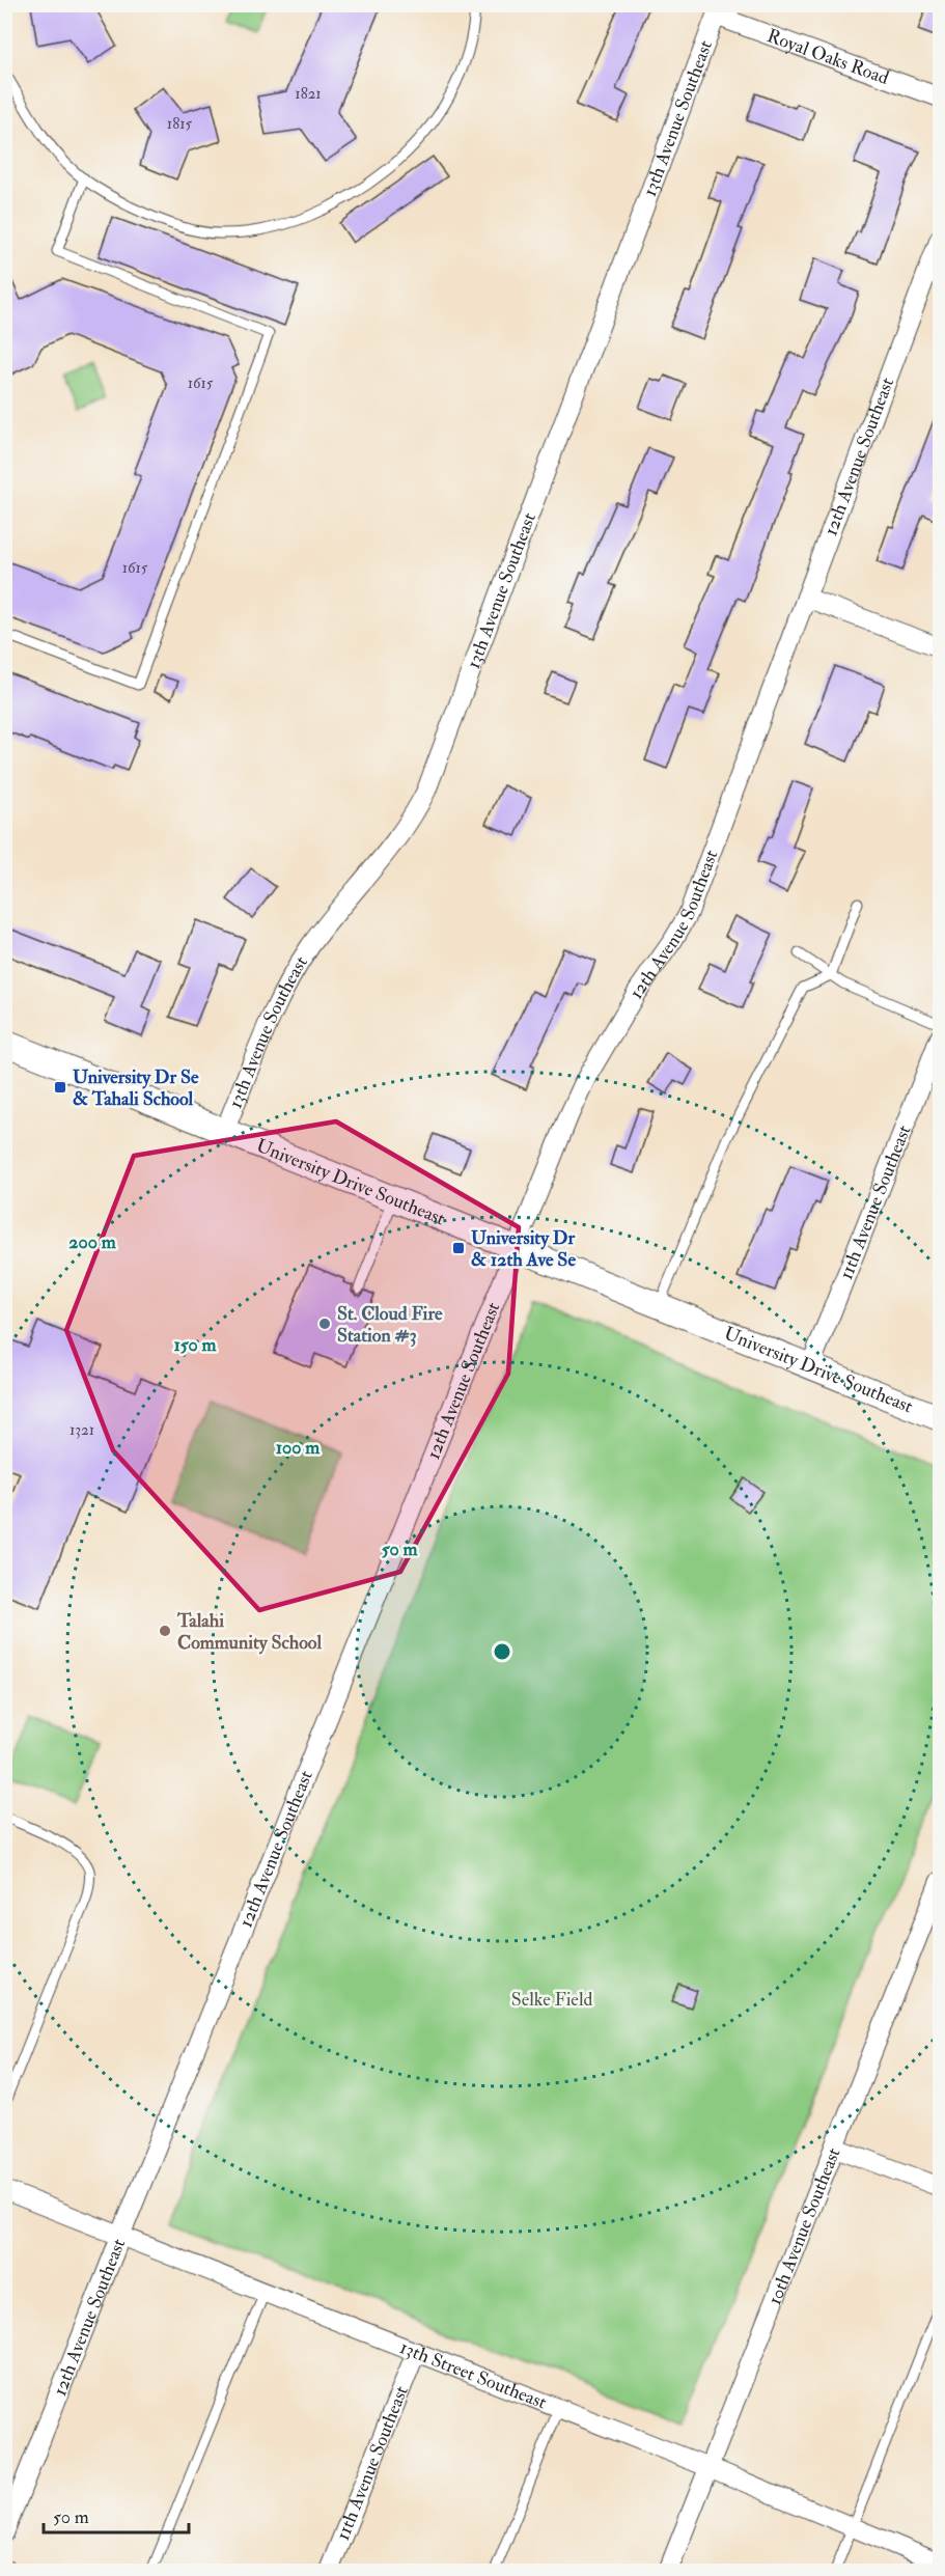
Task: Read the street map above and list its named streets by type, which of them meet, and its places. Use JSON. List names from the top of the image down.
{
  "streets": {
    "street": [
      "Royal Oaks Road",
      "13th Avenue Southeast",
      "12th Avenue Southeast",
      "University Drive Southeast",
      "11th Avenue Southeast",
      "10th Avenue Southeast",
      "13th Street Southeast"
    ]
  },
  "crossings": [
    ["Royal Oaks Road", "13th Avenue Southeast"],
    ["13th Avenue Southeast", "University Drive Southeast"],
    ["12th Avenue Southeast", "University Drive Southeast"],
    ["12th Avenue Southeast", "13th Street Southeast"],
    ["University Drive Southeast", "11th Avenue Southeast"],
    ["11th Avenue Southeast", "13th Street Southeast"],
    ["10th Avenue Southeast", "13th Street Southeast"]
  ],
  "parks": ["Selke Field"],
  "places": {
    "transit": ["University Dr Se & Tahali School", "University Dr & 12th Ave Se"],
    "other": ["St. Cloud Fire Station #3", "Talahi Community School"]
  },
  "house_numbers": [
    "1821",
    "1815",
    "1615",
    "1615",
    "1321"
  ],
  "scale_bar": "50 m",
  "rings": [
    "200 m",
    "150 m",
    "100 m",
    "50 m"
  ]
}
